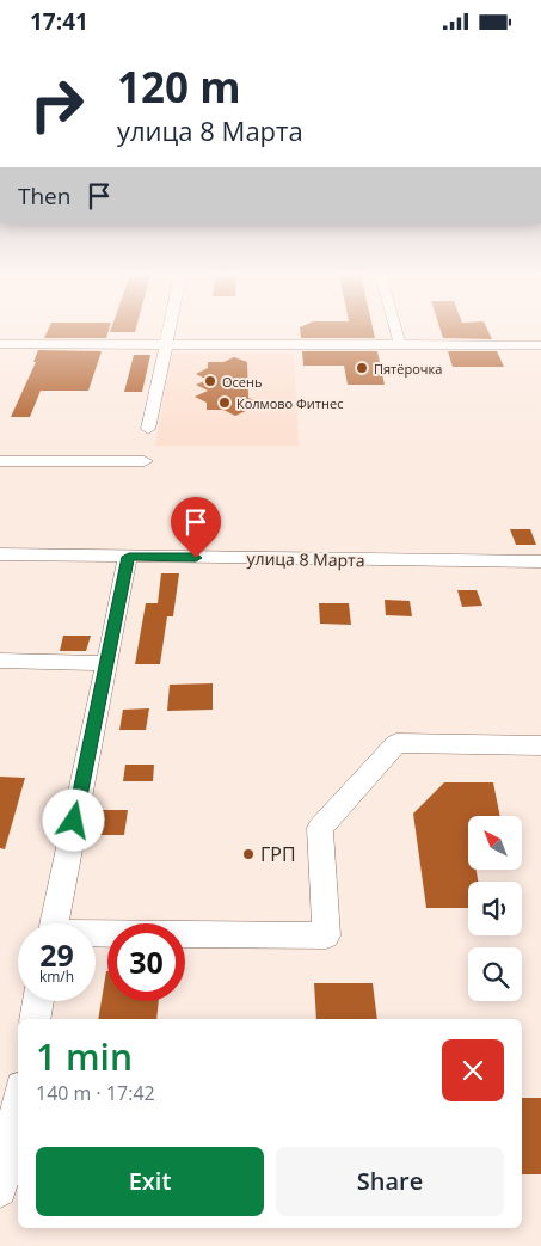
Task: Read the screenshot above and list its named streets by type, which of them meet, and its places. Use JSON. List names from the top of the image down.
{
  "streets": {
    "street": ["улица 8 Марта"]
  },
  "places": [
    "Пятёрочка",
    "Осень",
    "Колмово Фитнес",
    "ГРП"
  ],
  "north": "top left",
  "page": {
    "status": "17:41",
    "turn": ["120 m", "улица 8 Марта"],
    "then": "Then",
    "speed": "29 km/h",
    "limit": "30",
    "heading": ["1 min", "140 m · 17:42"],
    "buttons": ["Exit", "Share"]
  }
}
